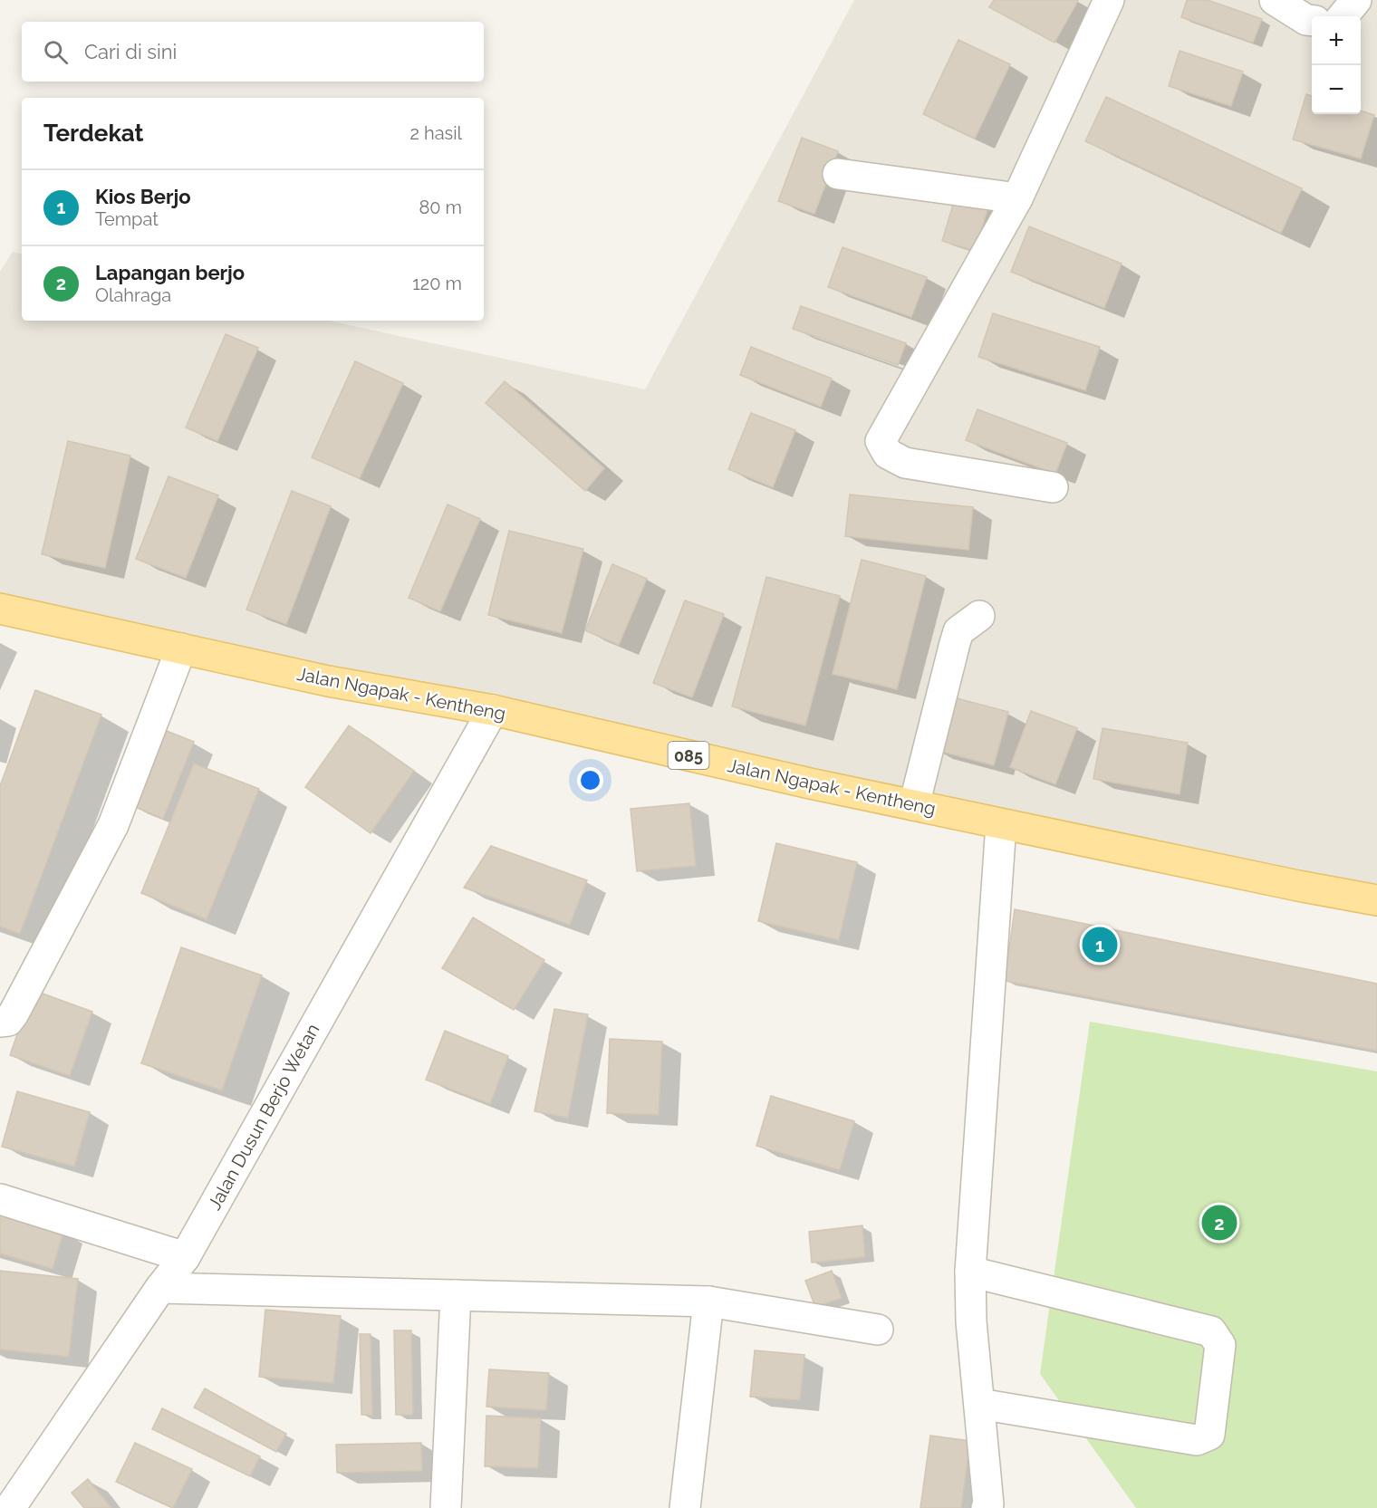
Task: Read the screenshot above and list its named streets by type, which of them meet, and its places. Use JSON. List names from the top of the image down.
{
  "streets": {
    "main road": ["Jalan Ngapak - Kentheng", "085"],
    "street": ["Jalan Dusun Berjo Wetan"]
  },
  "crossings": [
    ["Jalan Ngapak - Kentheng", "Jalan Dusun Berjo Wetan"]
  ],
  "page": {
    "map_buttons": ["+", "−"],
    "search": "Cari di sini",
    "heading": ["Terdekat", "2 hasil"],
    "list": [
      {
        "mark": "1",
        "name": "Kios Berjo",
        "note": "Tempat",
        "value": "80 m"
      },
      {
        "mark": "2",
        "name": "Lapangan berjo",
        "note": "Olahraga",
        "value": "120 m"
      }
    ],
    "pins": ["1", "2"]
  }
}
